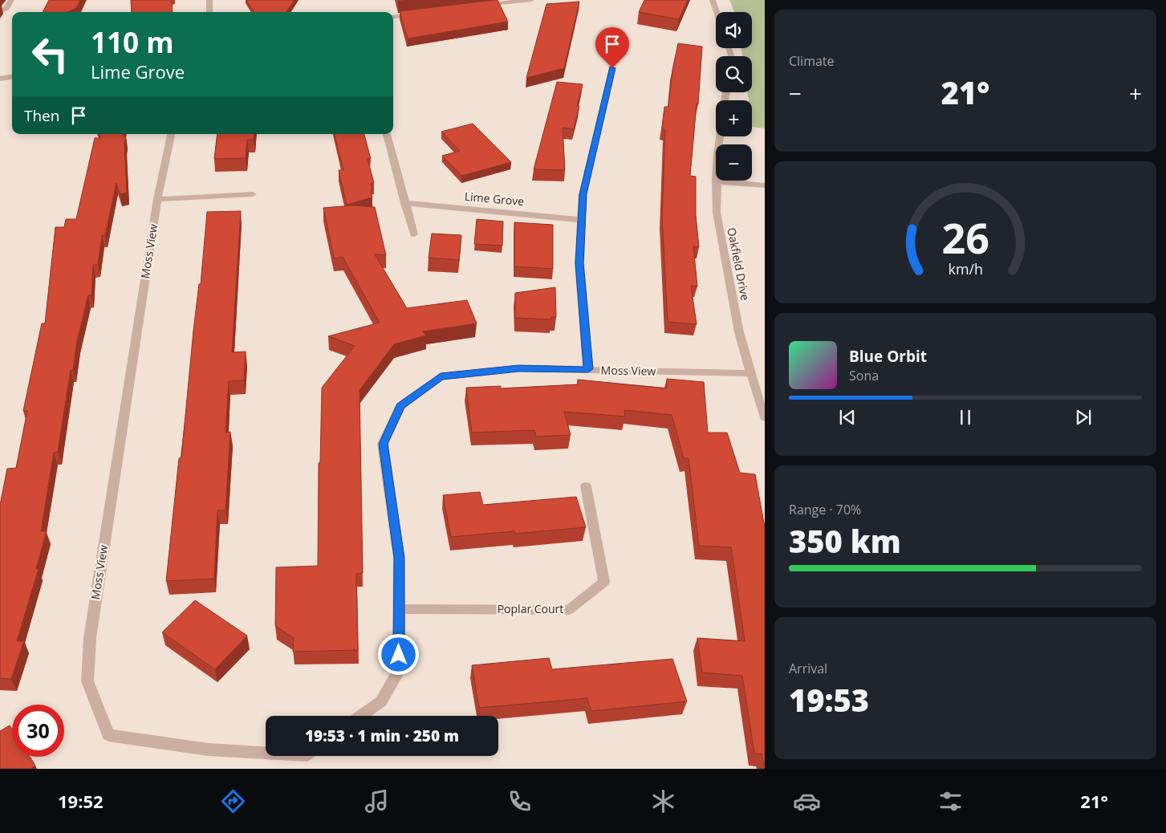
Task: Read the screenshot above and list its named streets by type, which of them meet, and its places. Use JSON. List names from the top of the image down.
{
  "streets": {
    "street": [
      "Lime Grove",
      "Moss View",
      "Oakfield Drive",
      "Poplar Court"
    ]
  },
  "crossings": [
    ["Moss View", "Oakfield Drive"],
    ["Moss View", "Poplar Court"]
  ],
  "page": {
    "tile": [
      "Climate",
      ["Range · 70%", "350 km"],
      ["Arrival", "19:53"]
    ],
    "map_buttons": ["+", "−"],
    "turn": ["110 m", "Lime Grove"],
    "heat": ["−", "21°", "+"],
    "then": "Then",
    "song": ["Blue Orbit", "Sona"],
    "limit": "30",
    "trip": "19:53 · 1 min · 250 m",
    "tabs": ["19:52", "21°"],
    "gauge": ["26", "km/h"]
  }
}
